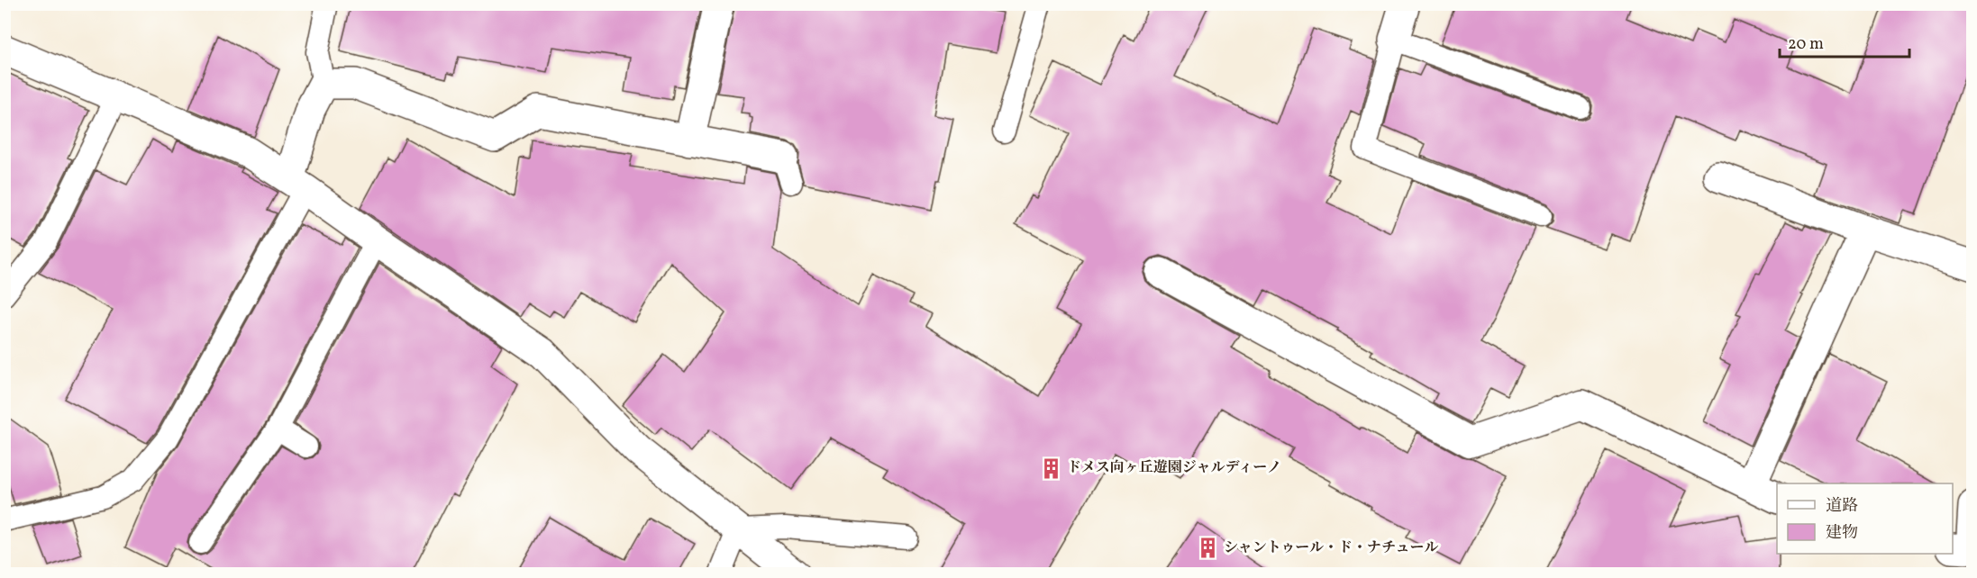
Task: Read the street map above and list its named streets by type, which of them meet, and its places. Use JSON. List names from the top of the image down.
{
  "places": {
    "building": ["ドメス向ヶ丘遊園ジャルディーノ", "シャントゥール・ド・ナチュール"]
  },
  "legend": ["道路", "建物"],
  "scale_bar": "20 m"
}
